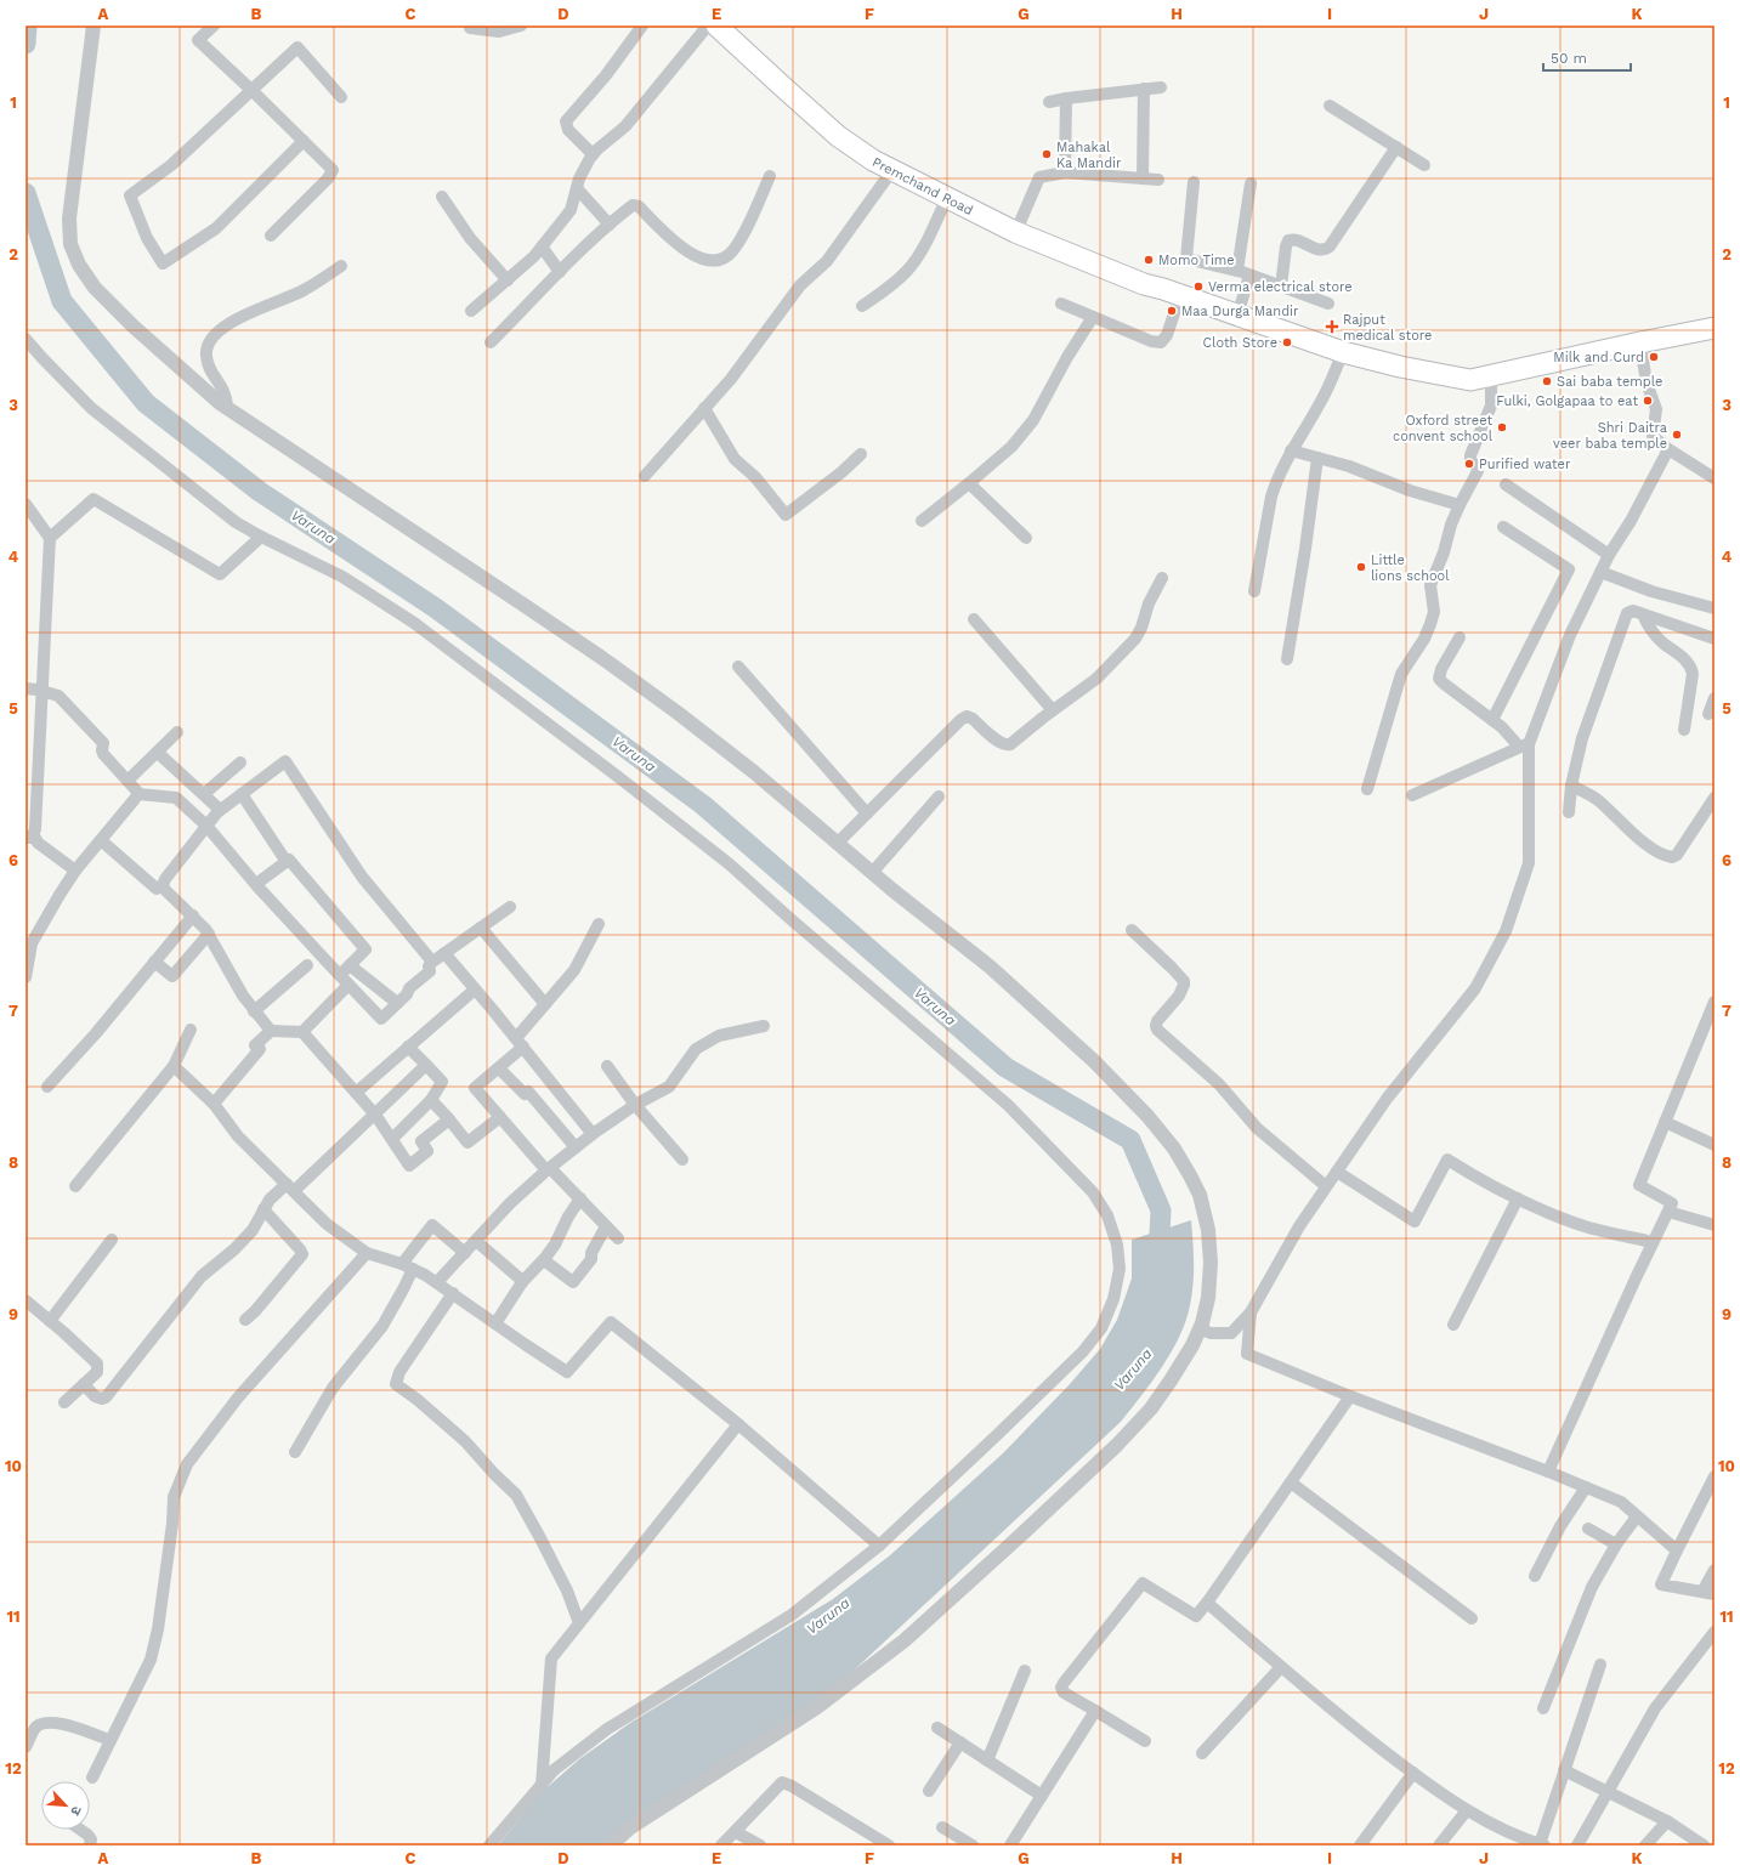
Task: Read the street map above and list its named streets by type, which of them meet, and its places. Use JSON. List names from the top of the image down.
{
  "streets": {
    "highway": ["Premchand Road"]
  },
  "water": ["Varuna"],
  "places": {
    "other": [
      "Mahakal Ka Mandir",
      "Momo Time",
      "Verma electrical store",
      "Maa Durga Mandir",
      "Cloth Store",
      "Milk and Curd",
      "Sai baba temple",
      "Fulki, Golgapaa to eat",
      "Oxford street convent school",
      "Shri Daitra veer baba temple",
      "Purified water",
      "Little lions school"
    ],
    "health": ["Rajput medical store"]
  },
  "scale_bar": "50 m",
  "north": "bottom right",
  "grid": {
    "columns": [
      "A",
      "B",
      "C",
      "D",
      "E",
      "F",
      "G",
      "H",
      "I",
      "J",
      "K"
    ],
    "rows": [
      "1",
      "2",
      "3",
      "4",
      "5",
      "6",
      "7",
      "8",
      "9",
      "10",
      "11",
      "12"
    ]
  }
}
